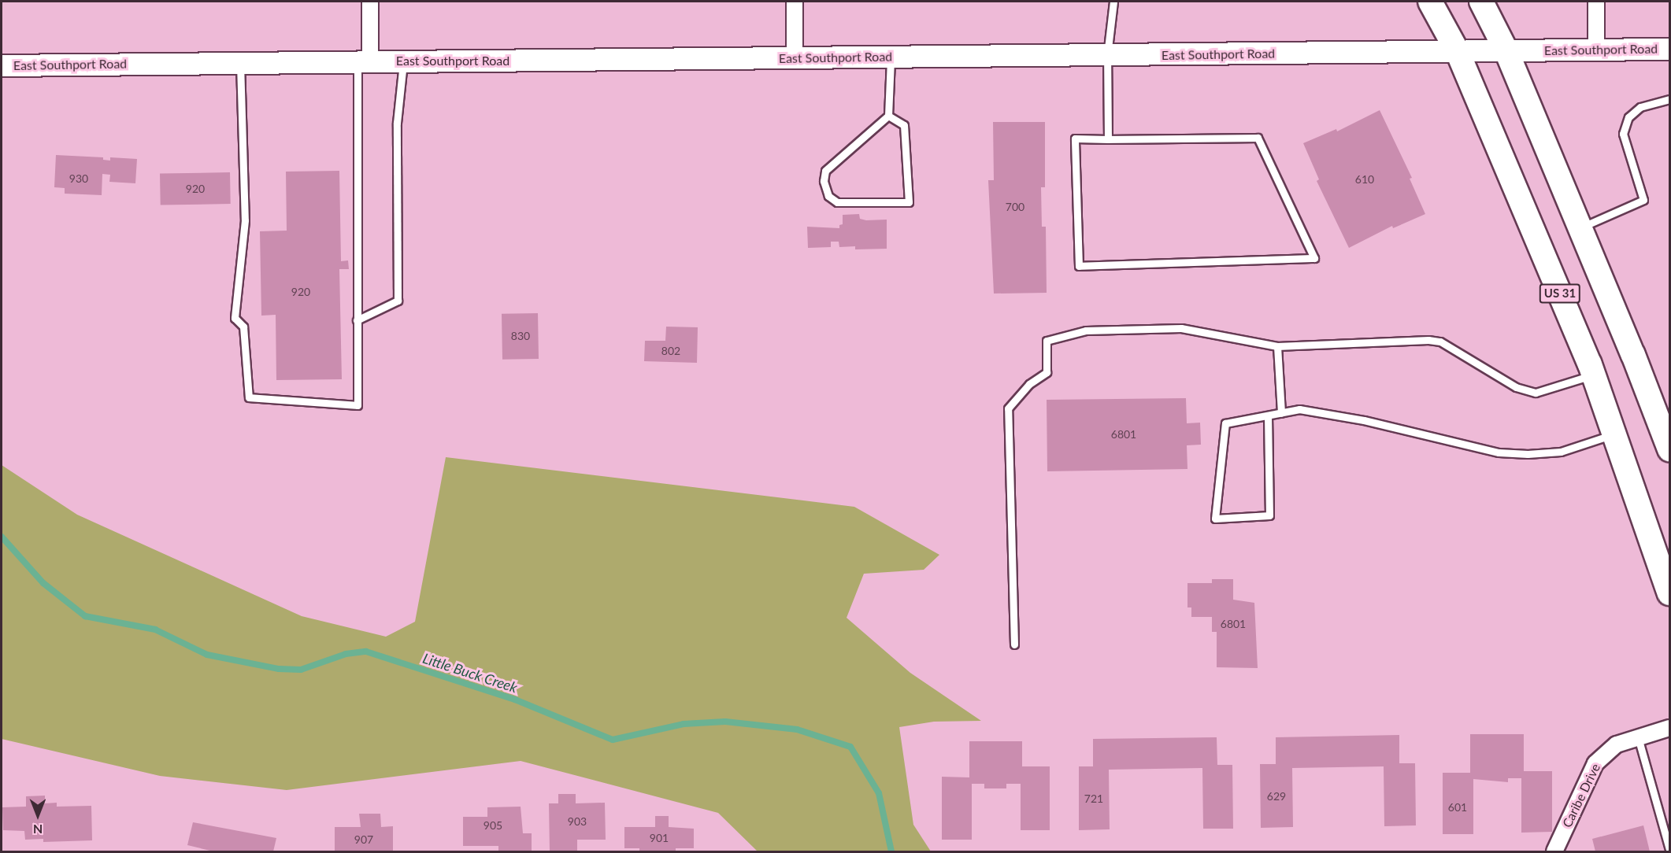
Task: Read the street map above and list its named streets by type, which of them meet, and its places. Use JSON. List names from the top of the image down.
{
  "streets": {
    "main road": ["East Southport Road", "US 31"],
    "street": ["Caribe Drive"]
  },
  "crossings": [
    ["East Southport Road", "US 31"]
  ],
  "water": ["Little Buck Creek"],
  "house_numbers": [
    "930",
    "610",
    "920",
    "700",
    "920",
    "830",
    "802",
    "6801",
    "6801",
    "629",
    "721",
    "601",
    "903",
    "905",
    "901",
    "907"
  ],
  "north": "bottom"
}
